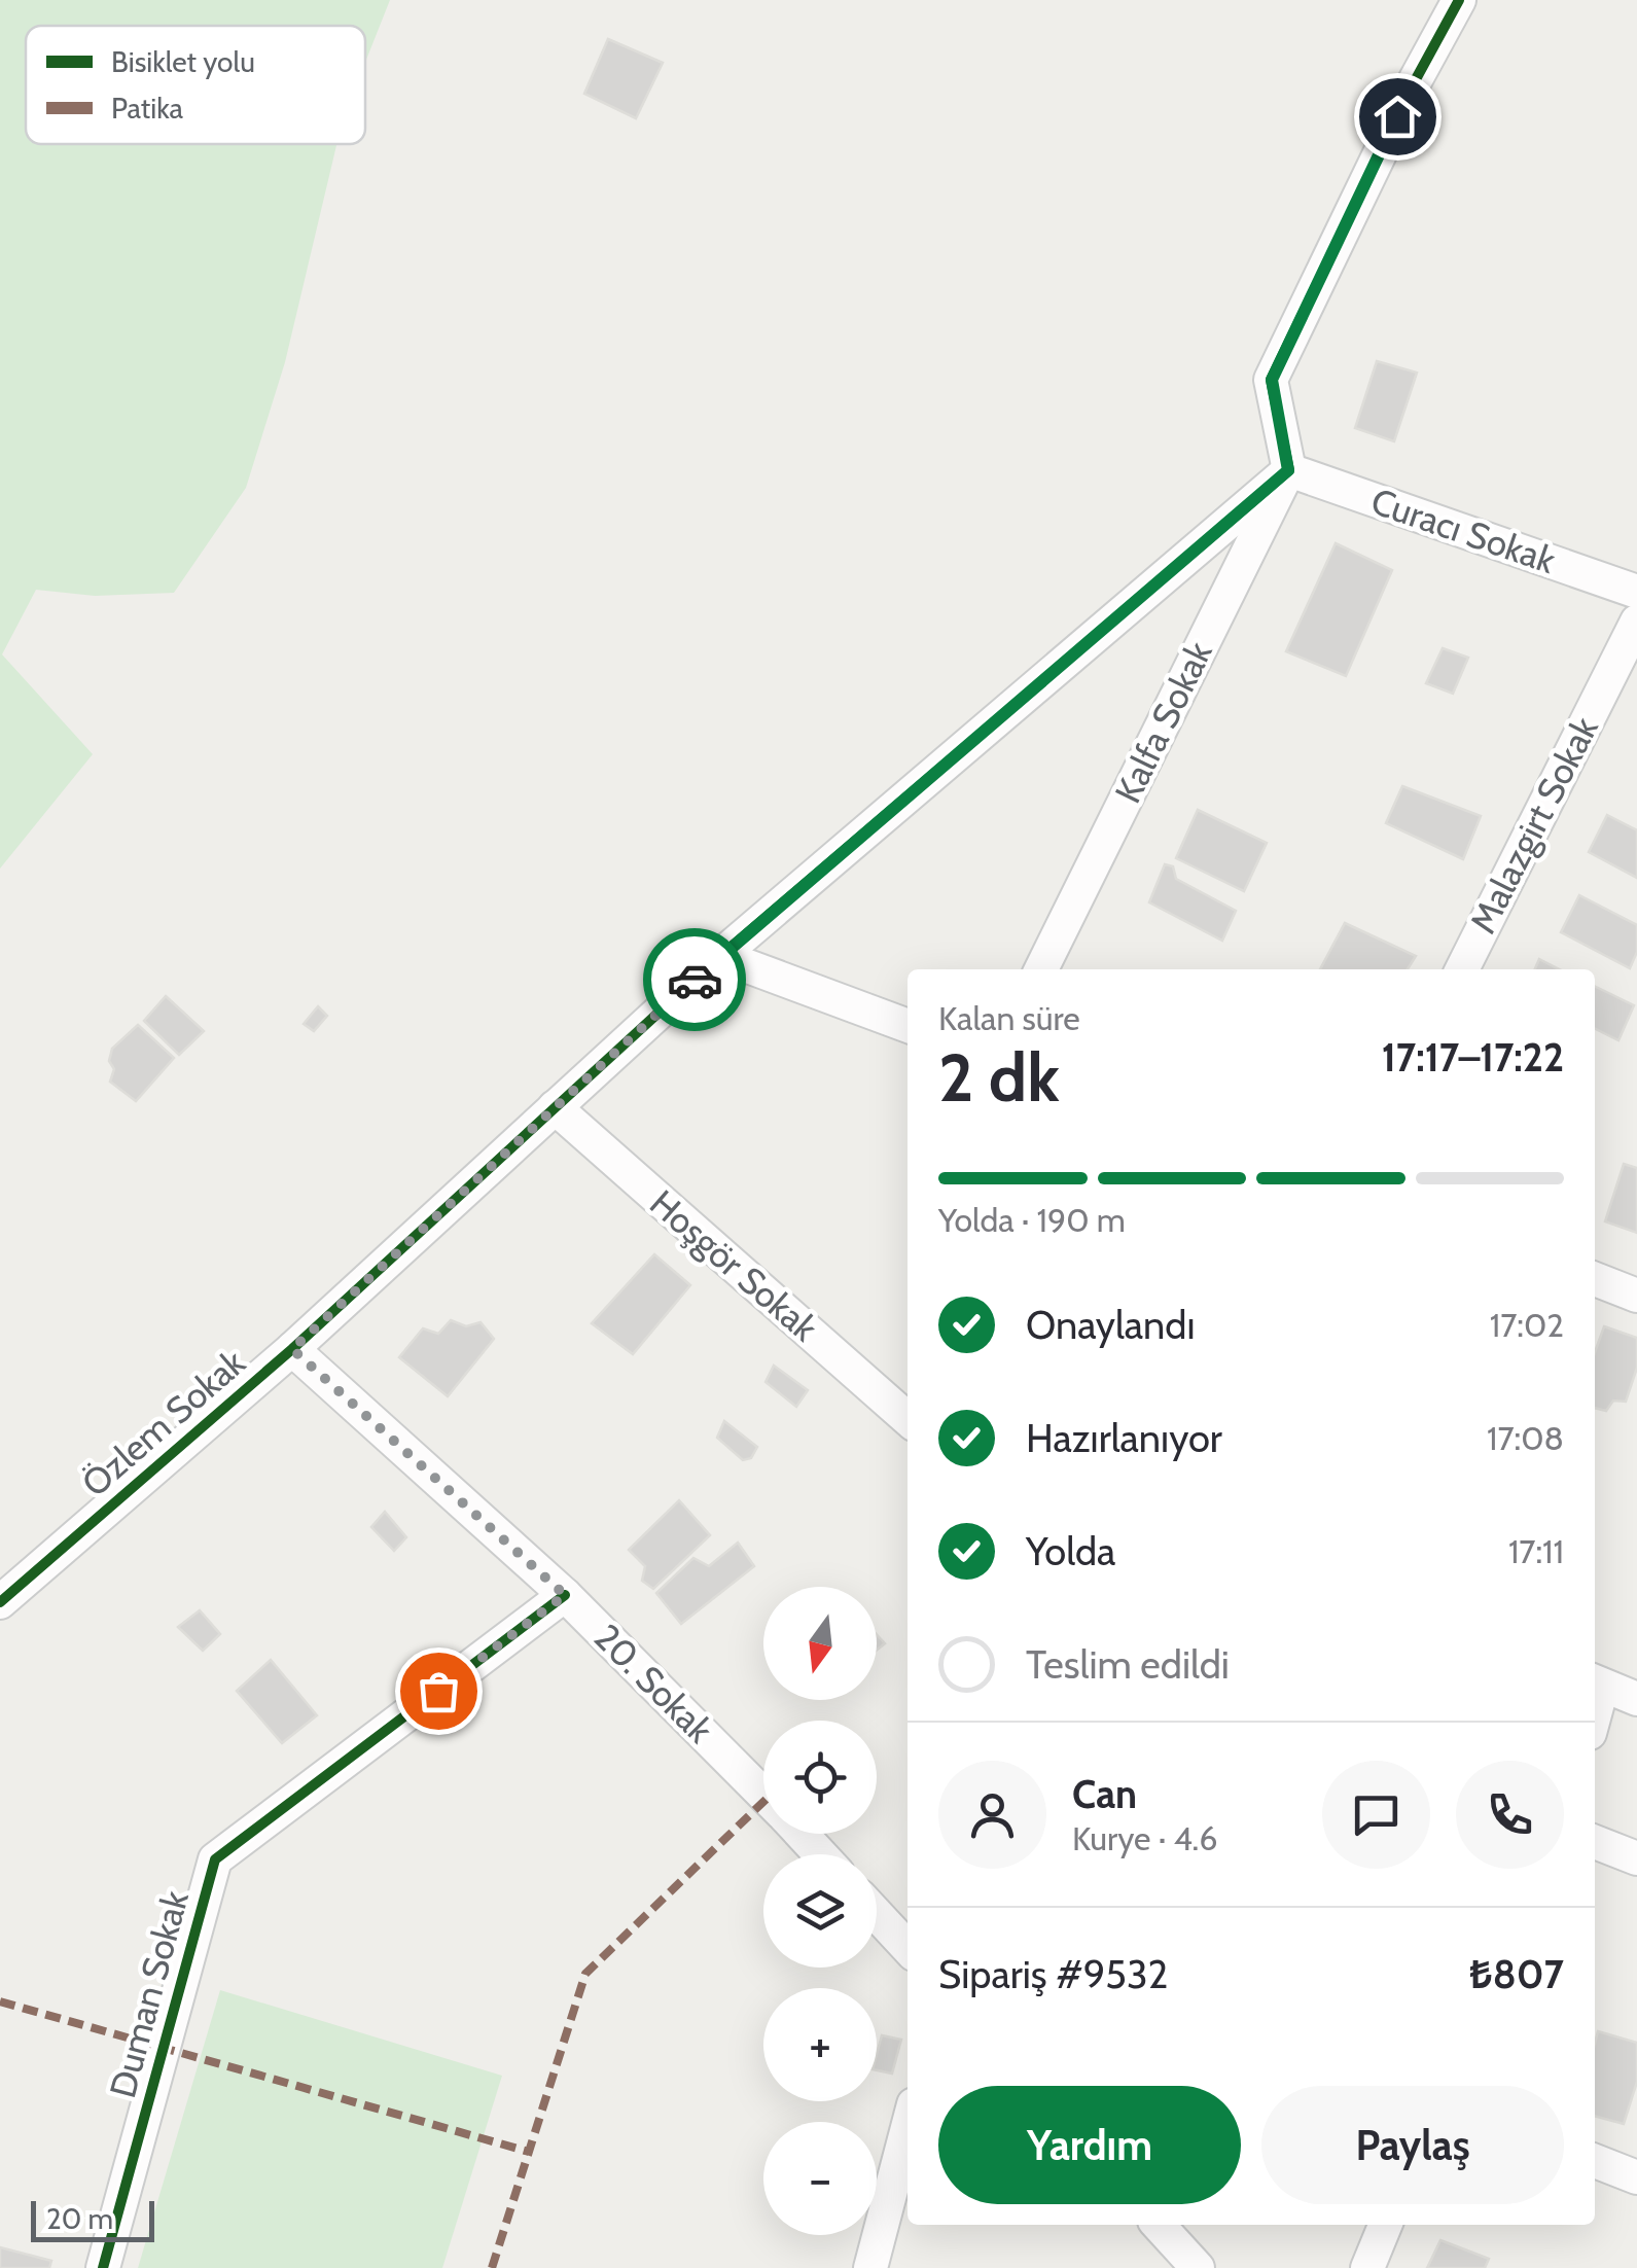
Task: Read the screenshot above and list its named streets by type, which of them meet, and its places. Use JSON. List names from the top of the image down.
{
  "streets": {
    "street": [
      "Curacı Sokak",
      "Kalfa Sokak",
      "Malazgirt Sokak",
      "Hoşgör Sokak",
      "Özlem Sokak",
      "20. Sokak",
      "Duman Sokak"
    ]
  },
  "crossings": [
    ["Curacı Sokak", "Kalfa Sokak"],
    ["Curacı Sokak", "Özlem Sokak"],
    ["Kalfa Sokak", "Özlem Sokak"],
    ["Hoşgör Sokak", "Özlem Sokak"],
    ["Özlem Sokak", "20. Sokak"],
    ["20. Sokak", "Duman Sokak"]
  ],
  "legend": ["Bisiklet yolu", "Patika"],
  "scale_bar": "20 m",
  "north": "bottom",
  "page": {
    "heading": ["2 dk", "Kalan süre", "17:17–17:22"],
    "panel": [
      "Can",
      "Kurye · 4.6",
      "Sipariş #9532",
      "₺807"
    ],
    "bar": "Yolda · 190 m",
    "list": [
      ["Onaylandı", "17:02"],
      ["Hazırlanıyor", "17:08"],
      ["Yolda", "17:11"],
      "Teslim edildi"
    ],
    "map_buttons": ["+", "−"],
    "buttons": ["Yardım", "Paylaş"],
    "scale": "20 m"
  }
}
